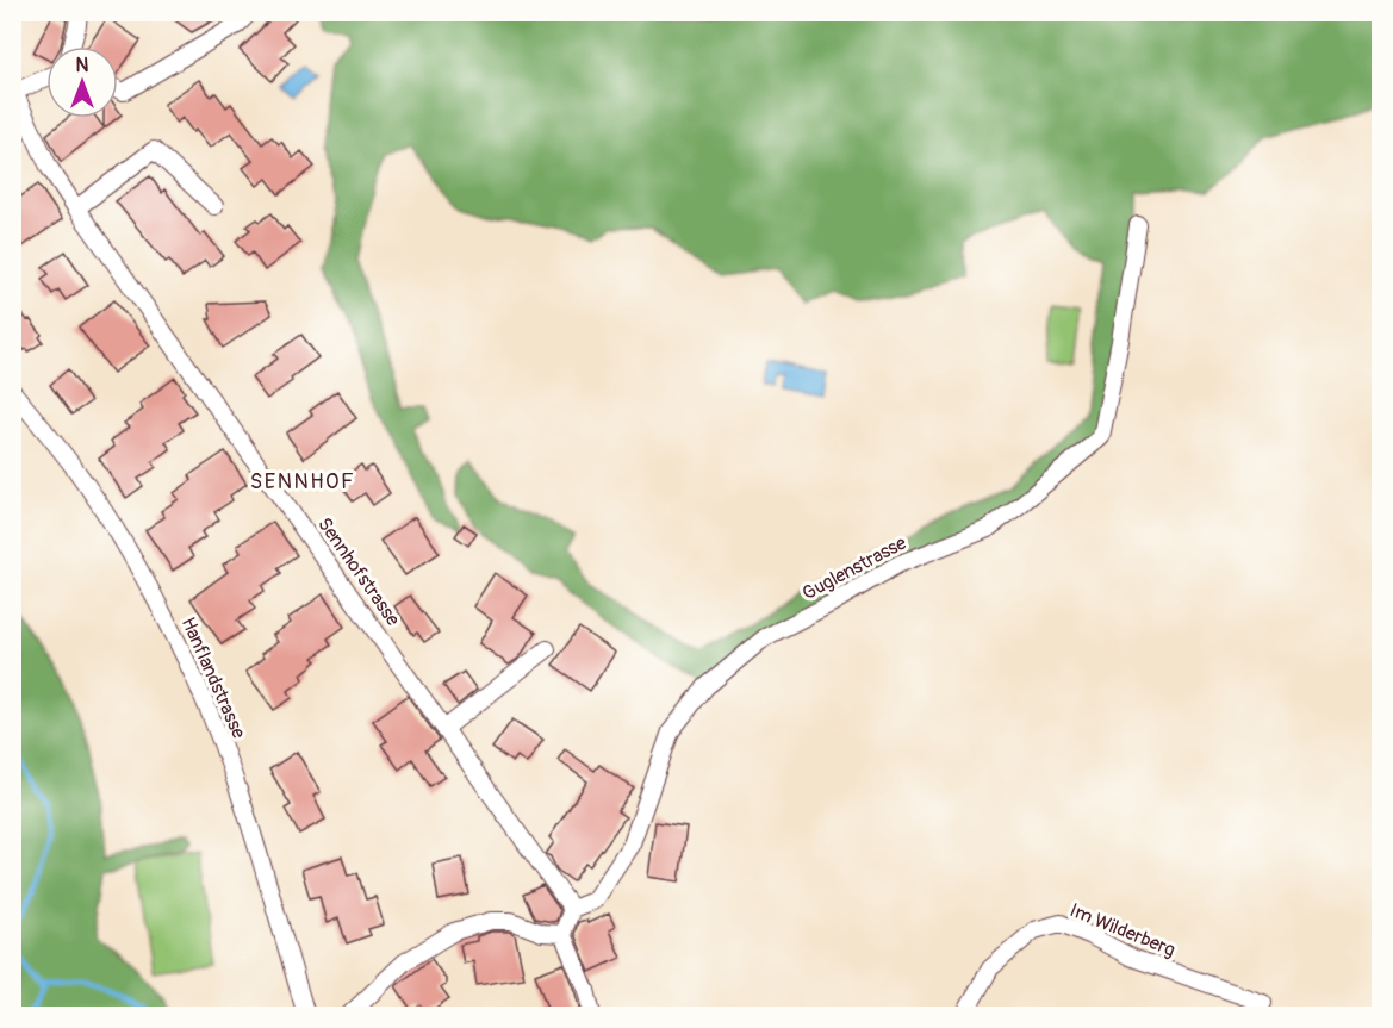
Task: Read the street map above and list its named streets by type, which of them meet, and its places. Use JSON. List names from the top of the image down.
{
  "streets": {
    "street": [
      "Guglenstrasse",
      "Sennhofstrasse",
      "Hanflandstrasse",
      "Im Wilderberg"
    ]
  },
  "crossings": [
    ["Guglenstrasse", "Sennhofstrasse"]
  ],
  "districts": ["SENNHOF"],
  "north": "top"
}
